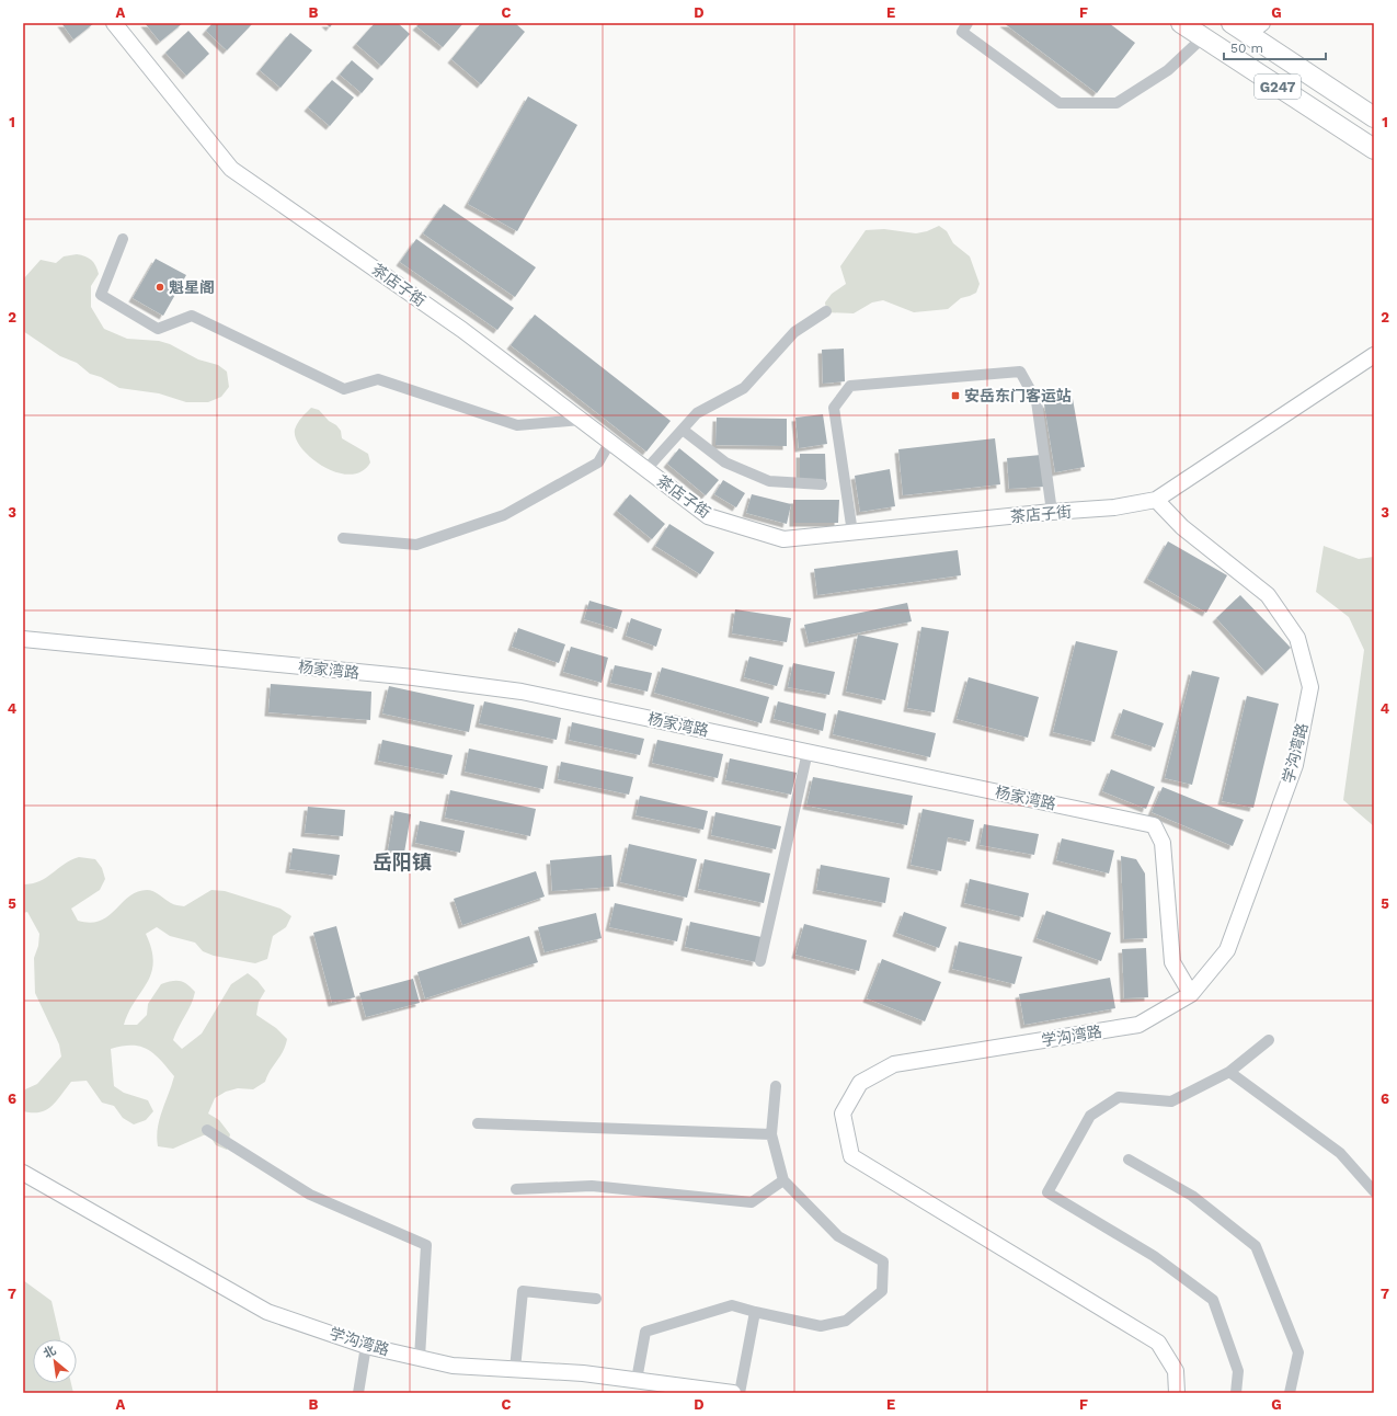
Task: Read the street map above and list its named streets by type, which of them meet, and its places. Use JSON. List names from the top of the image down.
{
  "streets": {
    "highway": ["G247"],
    "street": ["茶店子街", "杨家湾路", "学沟湾路"]
  },
  "crossings": [
    ["茶店子街", "学沟湾路"],
    ["杨家湾路", "学沟湾路"]
  ],
  "districts": ["岳阳镇"],
  "places": {
    "other": ["魁星阁"],
    "transit": ["安岳东门客运站"]
  },
  "scale_bar": "50 m",
  "north": "top left",
  "grid": {
    "columns": [
      "A",
      "B",
      "C",
      "D",
      "E",
      "F",
      "G"
    ],
    "rows": [
      "1",
      "2",
      "3",
      "4",
      "5",
      "6",
      "7"
    ]
  }
}
